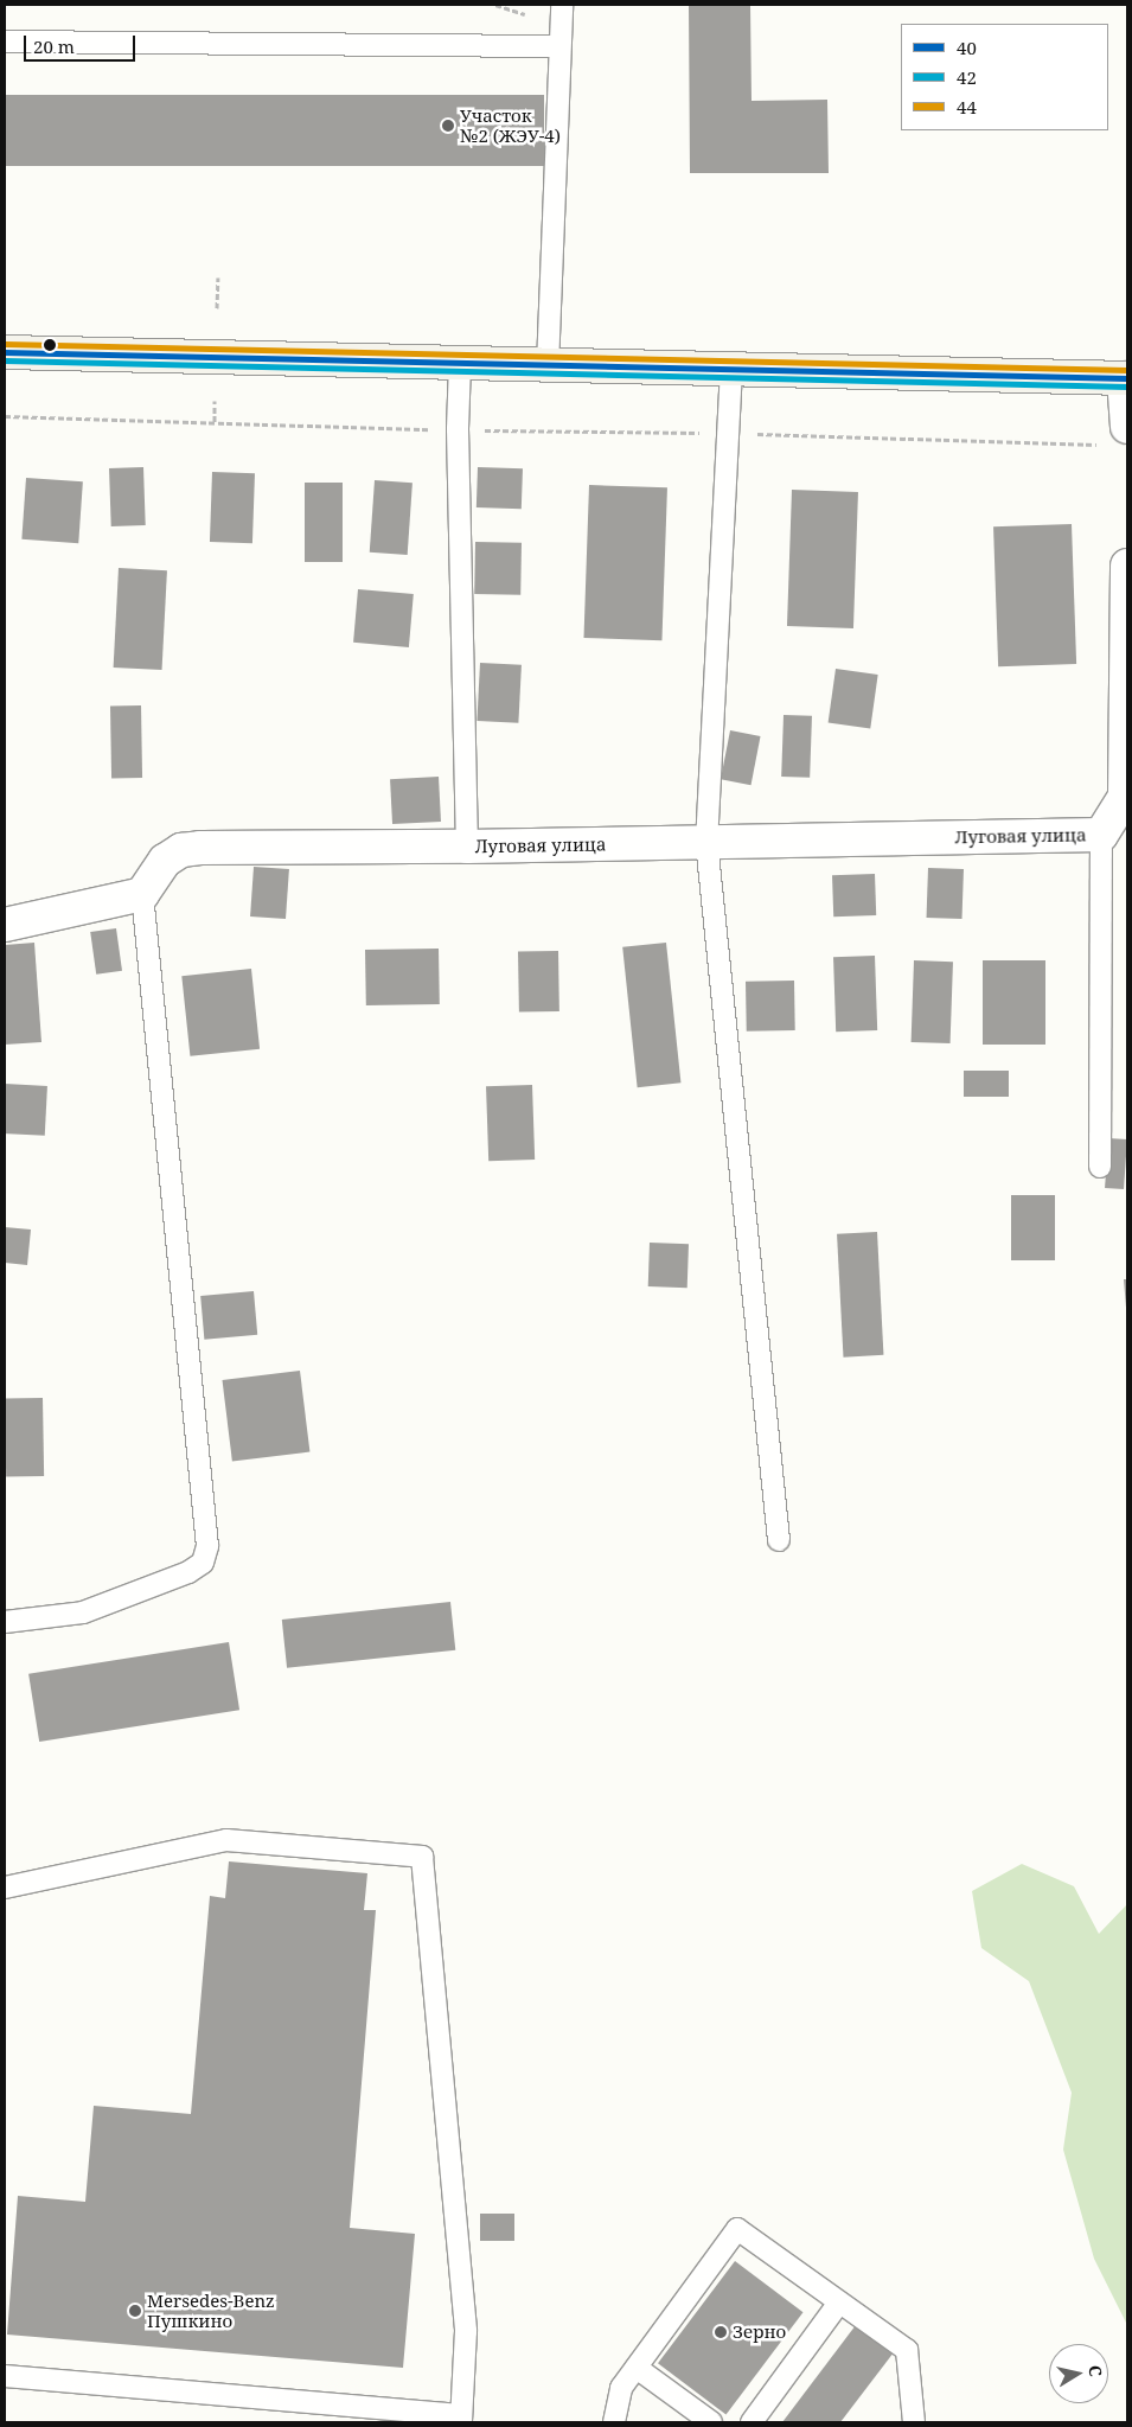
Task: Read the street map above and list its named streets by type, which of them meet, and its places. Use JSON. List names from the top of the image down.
{
  "streets": {
    "street": ["Луговая улица"]
  },
  "places": ["Участок №2 (ЖЭУ-4)", "Mersedes-Benz Пушкино", "Зерно"],
  "lines": ["transit line 44", "transit line 40", "transit line 42"],
  "legend": ["40", "42", "44"],
  "scale_bar": "20 m",
  "north": "right"
}
